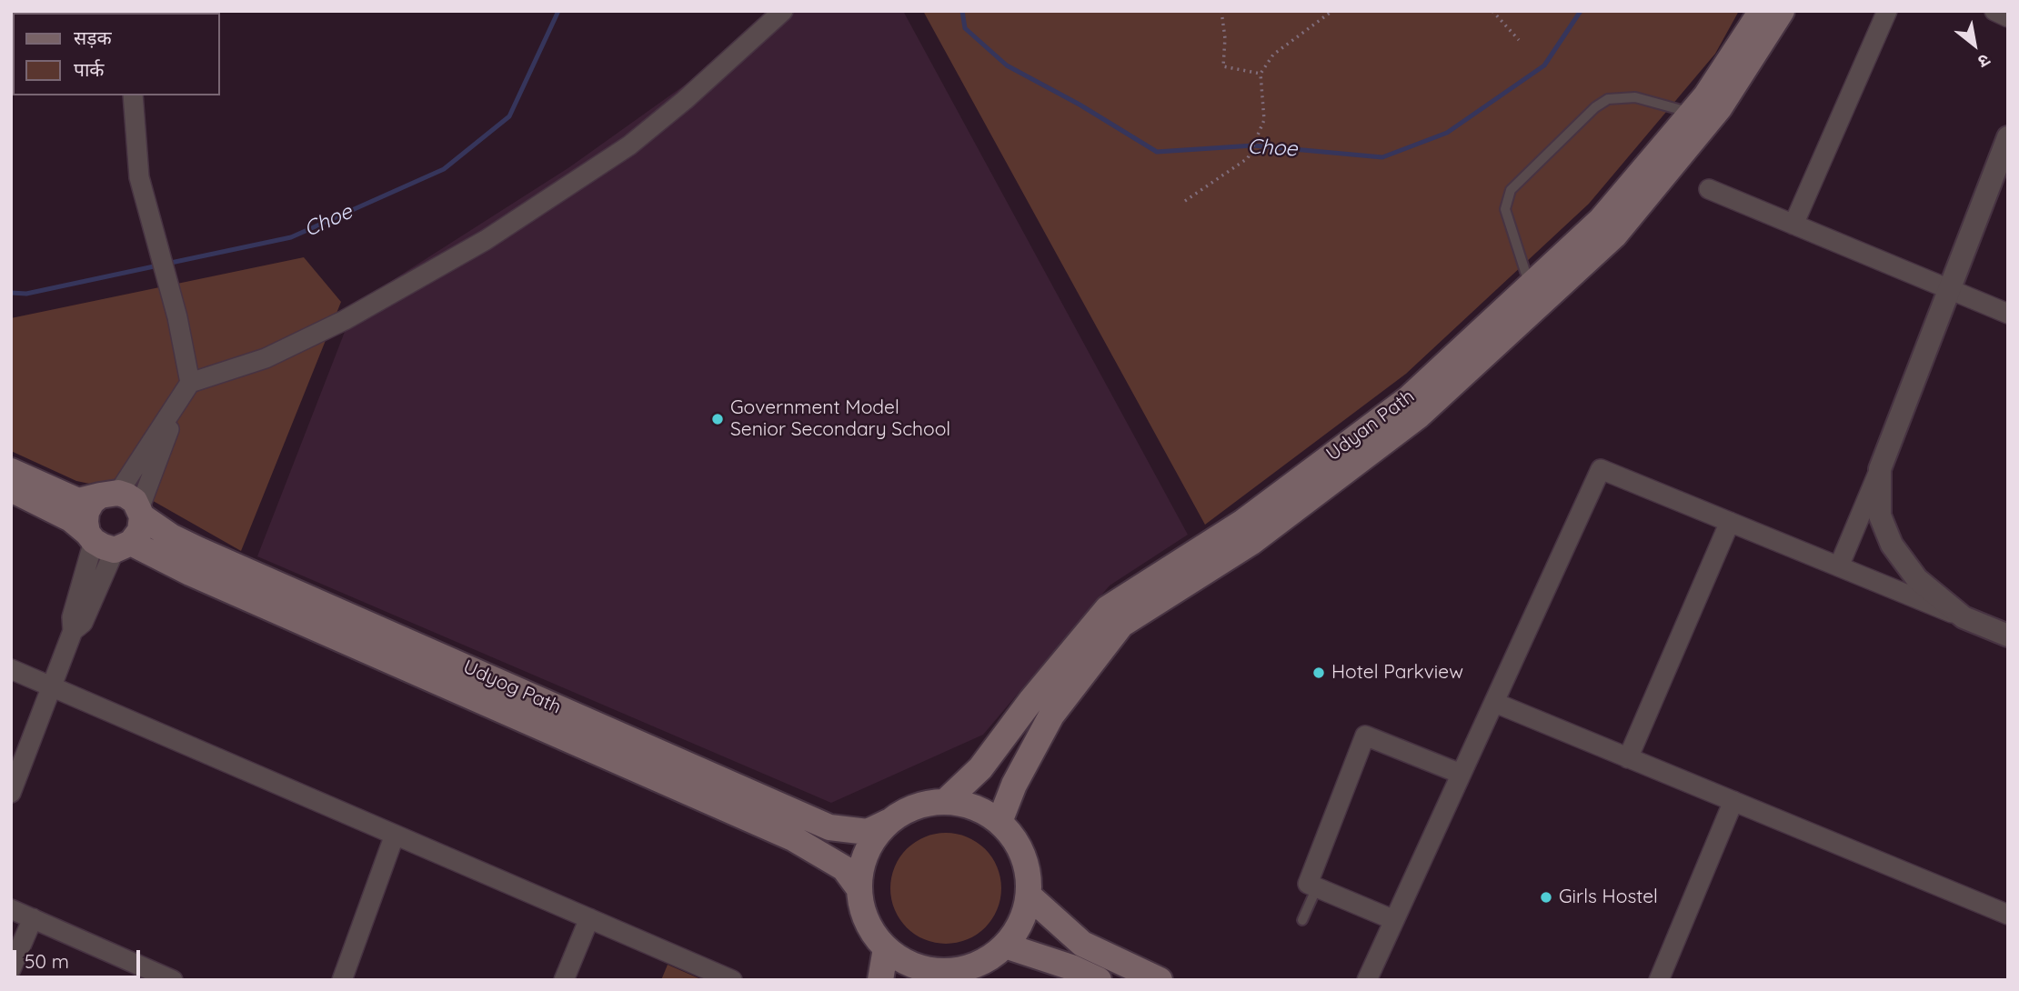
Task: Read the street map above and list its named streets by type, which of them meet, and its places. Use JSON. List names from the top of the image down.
{
  "streets": {
    "main road": ["Udyan Path", "Udyog Path"]
  },
  "crossings": [
    ["Udyan Path", "Udyog Path"]
  ],
  "water": ["Choe"],
  "places": ["Government Model Senior Secondary School", "Hotel Parkview", "Girls Hostel"],
  "legend": ["सड़क", "पार्क"],
  "scale_bar": "50 m",
  "north": "bottom right"
}
